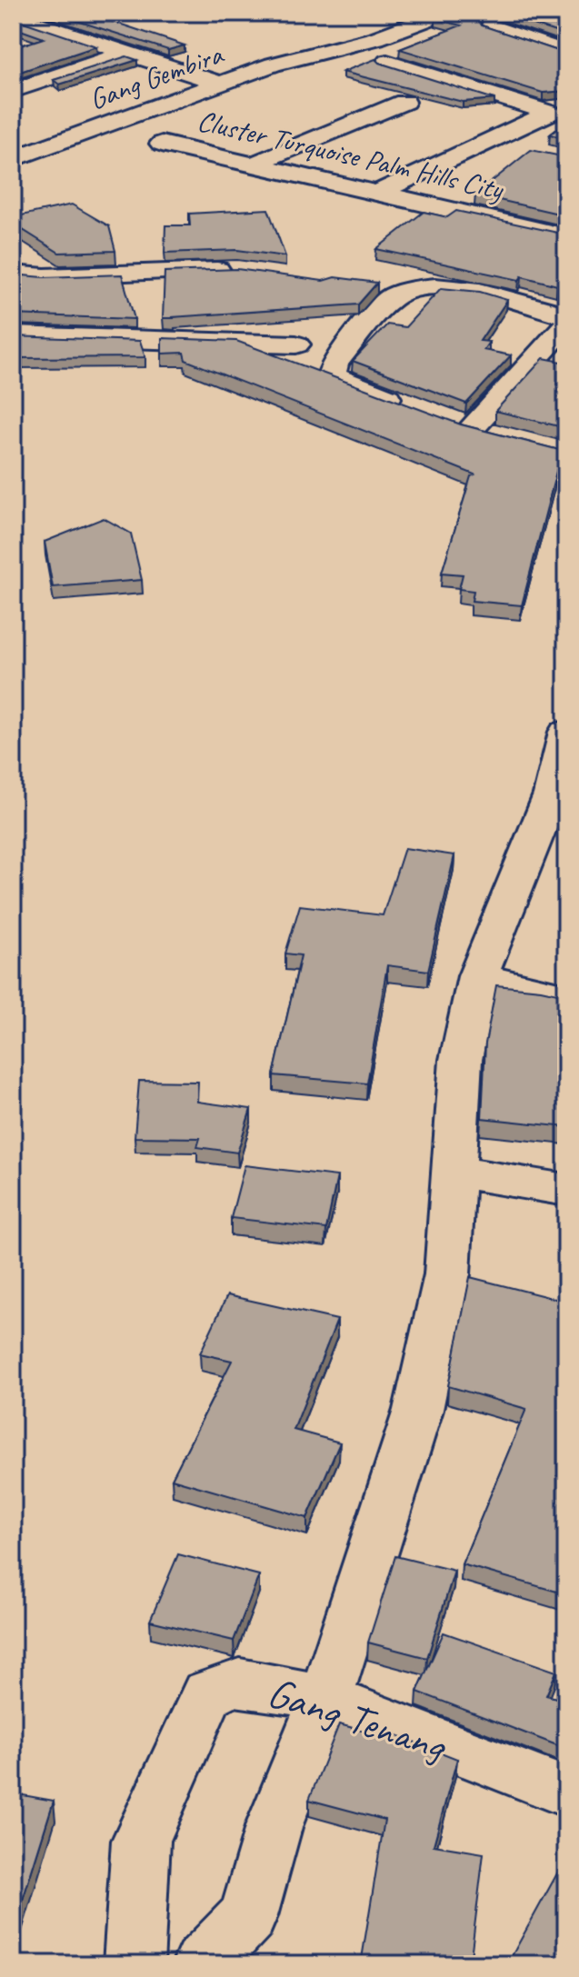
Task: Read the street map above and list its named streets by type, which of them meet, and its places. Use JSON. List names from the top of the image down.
{
  "streets": {
    "street": ["Gang Gembira", "Cluster Turquoise Palm Hills City", "Gang Tenang"]
  }
}
